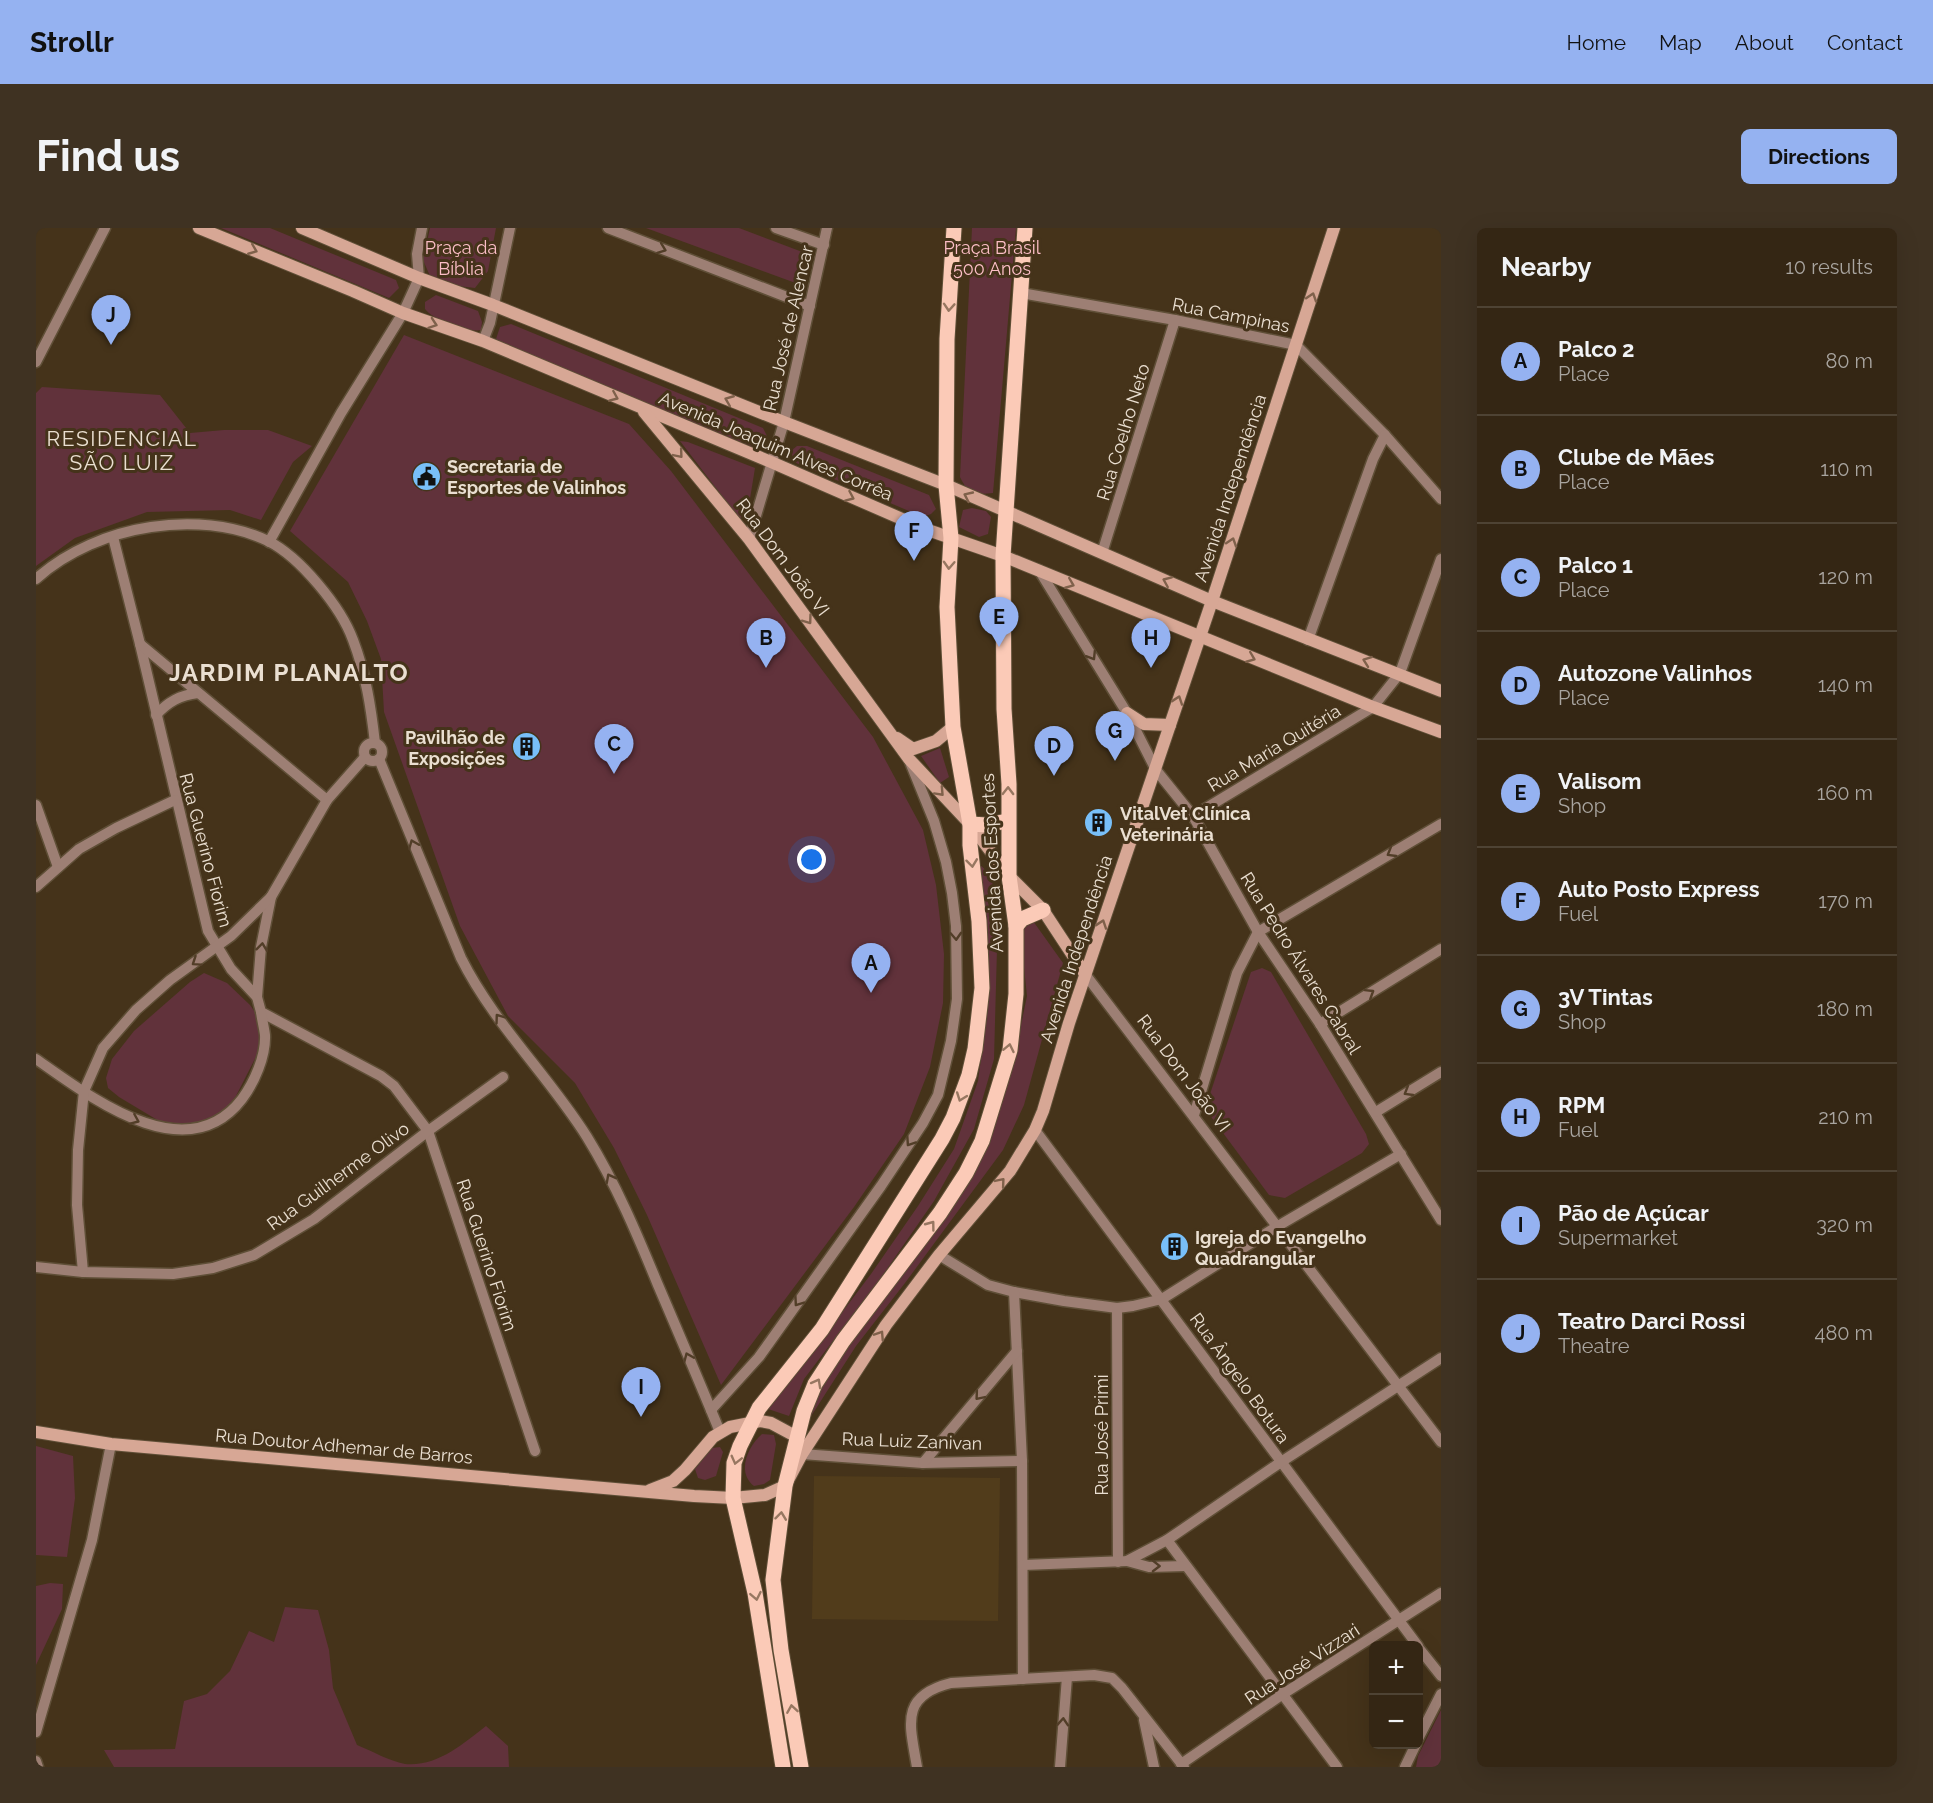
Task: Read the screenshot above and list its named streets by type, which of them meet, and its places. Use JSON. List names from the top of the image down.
{
  "streets": {
    "main road": [
      "Avenida Joaquim Alves Corrêa",
      "Avenida Independência",
      "Rua Dom João VI",
      "Avenida dos Esportes",
      "Rua Doutor Adhemar de Barros"
    ],
    "street": [
      "Rua Campinas",
      "Rua José de Alencar",
      "Rua Coelho Neto",
      "Rua Maria Quitéria",
      "Rua Guerino Fiorim",
      "Rua Pedro Álvares Cabral",
      "Rua Guilherme Olivo",
      "Rua Ângelo Botura",
      "Rua José Primi",
      "Rua Luiz Zanivan",
      "Rua José Vizzari"
    ]
  },
  "crossings": [
    ["Rua Campinas", "Rua Coelho Neto"],
    ["Rua Campinas", "Avenida Independência"],
    ["Rua Campinas", "Avenida dos Esportes"],
    ["Rua José de Alencar", "Avenida Joaquim Alves Corrêa"],
    ["Rua José de Alencar", "Rua Dom João VI"],
    ["Rua Coelho Neto", "Avenida Joaquim Alves Corrêa"],
    ["Avenida Joaquim Alves Corrêa", "Avenida Independência"],
    ["Avenida Joaquim Alves Corrêa", "Rua Dom João VI"],
    ["Avenida Joaquim Alves Corrêa", "Rua Maria Quitéria"],
    ["Avenida Joaquim Alves Corrêa", "Avenida dos Esportes"],
    ["Avenida Joaquim Alves Corrêa", "Rua Pedro Álvares Cabral"],
    ["Avenida Independência", "Rua Dom João VI"],
    ["Avenida Independência", "Rua Pedro Álvares Cabral"],
    ["Avenida Independência", "Rua Ângelo Botura"],
    ["Avenida Independência", "Rua Luiz Zanivan"],
    ["Rua Dom João VI", "Avenida dos Esportes"],
    ["Rua Maria Quitéria", "Rua Pedro Álvares Cabral"],
    ["Rua Guerino Fiorim", "Rua Guilherme Olivo"],
    ["Avenida dos Esportes", "Rua Doutor Adhemar de Barros"],
    ["Rua Ângelo Botura", "Rua José Vizzari"]
  ],
  "one_way": ["Avenida Independência", "Rua Dom João VI"],
  "districts": ["RESIDENCIAL SÃO LUIZ", "JARDIM PLANALTO"],
  "parks": ["Praça da Bíblia", "Praça Brasil 500 Anos"],
  "places": {
    "public building": ["Secretaria de Esportes de Valinhos"],
    "building": ["Pavilhão de Exposições", "VitalVet Clínica Veterinária", "Igreja do Evangelho Quadrangular"]
  },
  "page": {
    "header": "Strollr",
    "nav": [
      "Home",
      "Map",
      "About",
      "Contact"
    ],
    "buttons": "Directions",
    "title": "Find us",
    "heading": ["Nearby", "10 results"],
    "pins": [
      "J",
      "F",
      "E",
      "B",
      "H",
      "G",
      "C",
      "D",
      "A",
      "I"
    ],
    "list": [
      {
        "mark": "A",
        "name": "Palco 2",
        "note": "Place",
        "value": "80 m"
      },
      {
        "mark": "B",
        "name": "Clube de Mães",
        "note": "Place",
        "value": "110 m"
      },
      {
        "mark": "C",
        "name": "Palco 1",
        "note": "Place",
        "value": "120 m"
      },
      {
        "mark": "D",
        "name": "Autozone Valinhos",
        "note": "Place",
        "value": "140 m"
      },
      {
        "mark": "E",
        "name": "Valisom",
        "note": "Shop",
        "value": "160 m"
      },
      {
        "mark": "F",
        "name": "Auto Posto Express",
        "note": "Fuel",
        "value": "170 m"
      },
      {
        "mark": "G",
        "name": "3V Tintas",
        "note": "Shop",
        "value": "180 m"
      },
      {
        "mark": "H",
        "name": "RPM",
        "note": "Fuel",
        "value": "210 m"
      },
      {
        "mark": "I",
        "name": "Pão de Açúcar",
        "note": "Supermarket",
        "value": "320 m"
      },
      {
        "mark": "J",
        "name": "Teatro Darci Rossi",
        "note": "Theatre",
        "value": "480 m"
      }
    ],
    "map_buttons": ["+", "−"]
  }
}
